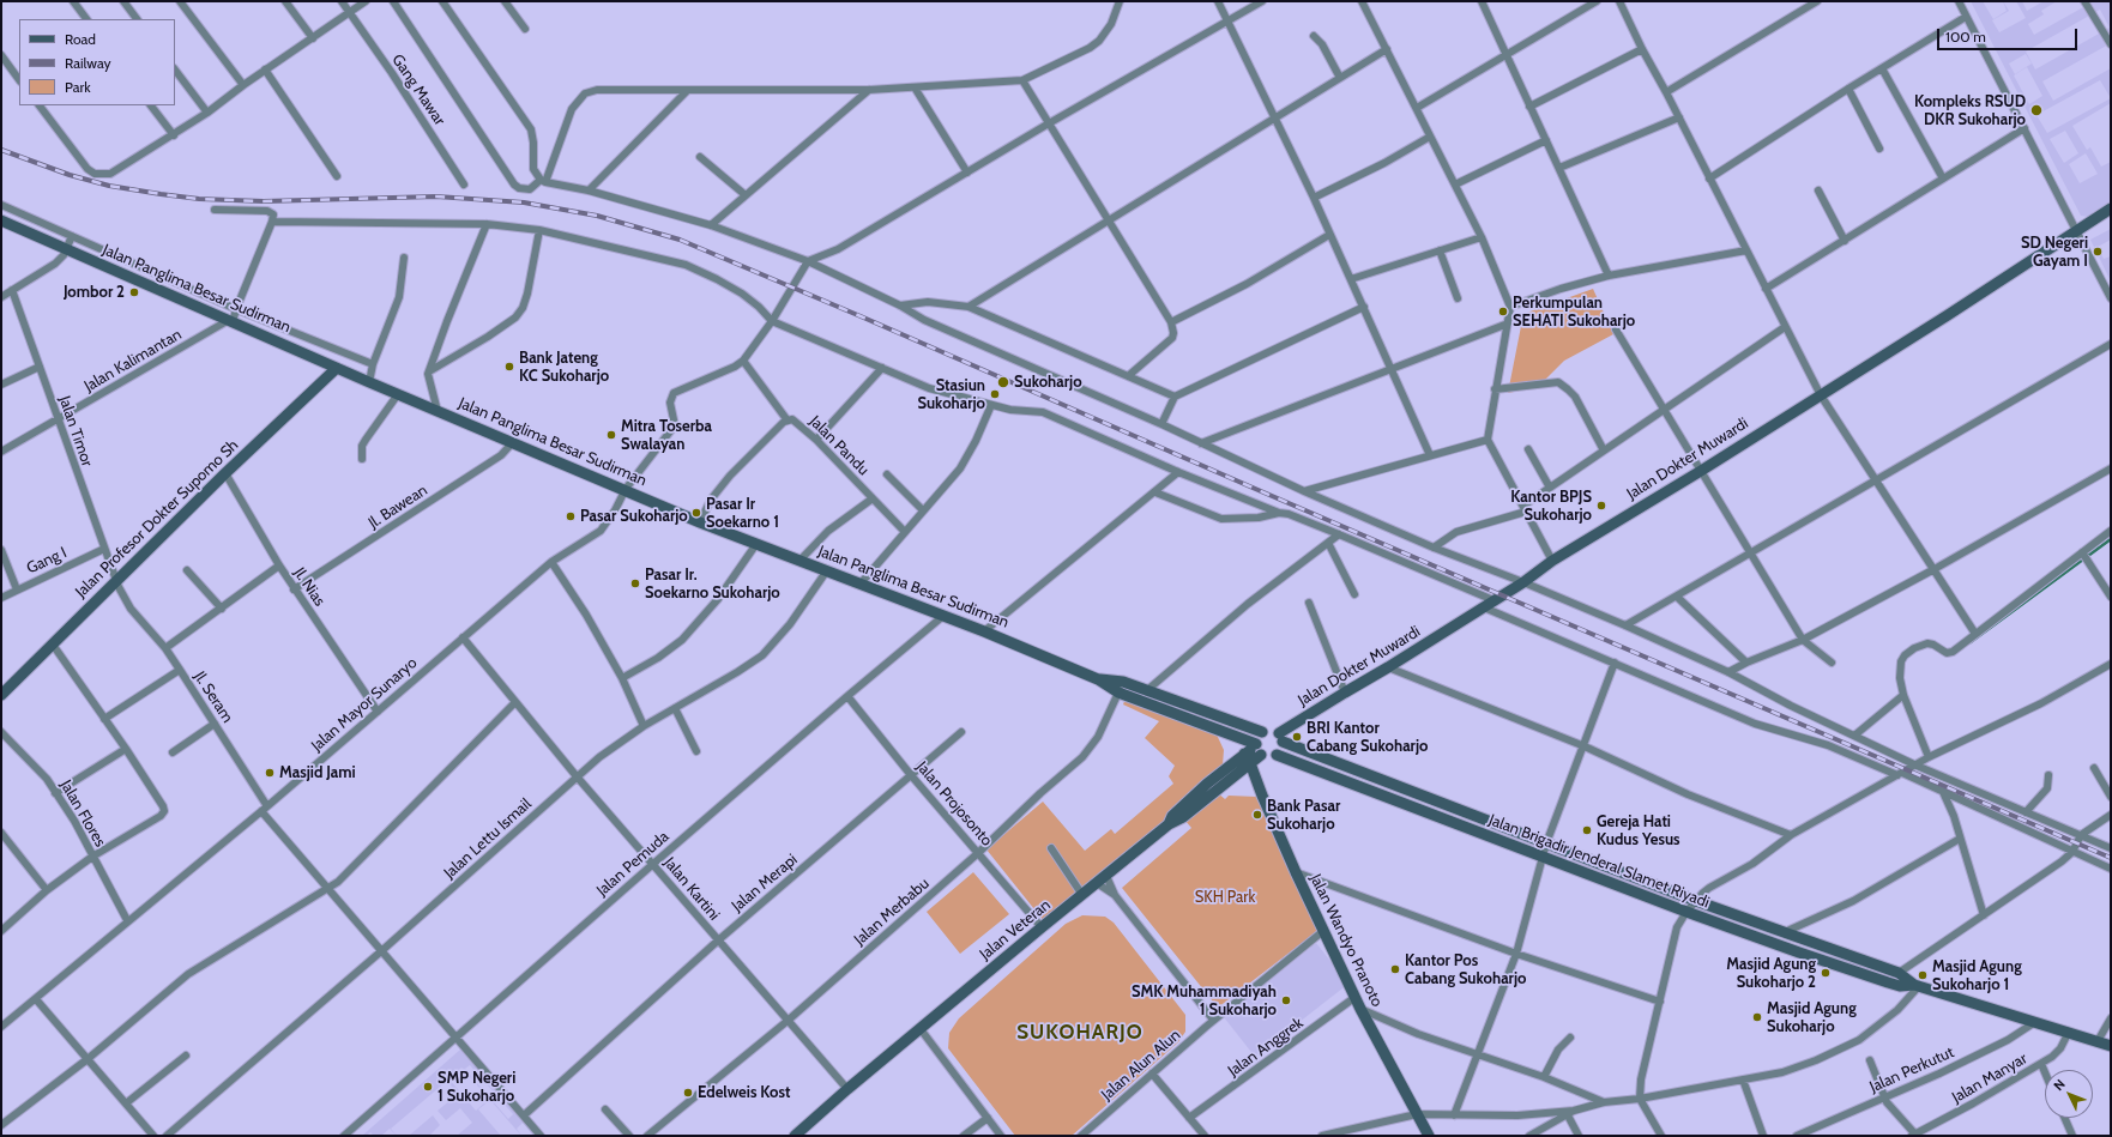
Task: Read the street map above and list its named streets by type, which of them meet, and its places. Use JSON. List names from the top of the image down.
{
  "streets": {
    "main road": [
      "Jalan Panglima Besar Sudirman",
      "Jalan Dokter Muwardi",
      "Jalan Profesor Dokter Supomo Sh",
      "Jalan Brigadir Jenderal Slamet Riyadi",
      "Jalan Veteran",
      "Jalan Wandyo Pranoto"
    ],
    "street": [
      "Gang Mawar",
      "Jalan Kalimantan",
      "Jalan Timor",
      "Jalan Pandu",
      "Jl. Bawean",
      "Gang I",
      "Jl. Nias",
      "Jl. Seram",
      "Jalan Mayor Sunaryo",
      "Jalan Projosonto",
      "Jalan Flores",
      "Jalan Lettu Ismail",
      "Jalan Pemuda",
      "Jalan Merapi",
      "Jalan Kartini",
      "Jalan Merbabu",
      "Jalan Anggrek",
      "Jalan Alun Alun",
      "Jalan Perkutut",
      "Jalan Manyar"
    ]
  },
  "crossings": [
    ["Jalan Panglima Besar Sudirman", "Jalan Kalimantan"],
    ["Jalan Panglima Besar Sudirman", "Jalan Pandu"],
    ["Jalan Panglima Besar Sudirman", "Jalan Dokter Muwardi"],
    ["Jalan Panglima Besar Sudirman", "Jl. Bawean"],
    ["Jalan Panglima Besar Sudirman", "Jalan Profesor Dokter Supomo Sh"],
    ["Jalan Panglima Besar Sudirman", "Jalan Mayor Sunaryo"],
    ["Jalan Panglima Besar Sudirman", "Jalan Lettu Ismail"],
    ["Jalan Panglima Besar Sudirman", "Jalan Brigadir Jenderal Slamet Riyadi"],
    ["Jalan Panglima Besar Sudirman", "Jalan Pemuda"],
    ["Jalan Panglima Besar Sudirman", "Jalan Merbabu"],
    ["Jalan Panglima Besar Sudirman", "Jalan Veteran"],
    ["Jalan Kalimantan", "Jalan Timor"],
    ["Jalan Timor", "Jalan Profesor Dokter Supomo Sh"],
    ["Jalan Timor", "Gang I"],
    ["Jalan Timor", "Jl. Seram"],
    ["Jalan Dokter Muwardi", "Jalan Brigadir Jenderal Slamet Riyadi"],
    ["Jalan Dokter Muwardi", "Jalan Veteran"],
    ["Jl. Bawean", "Jl. Nias"],
    ["Jalan Profesor Dokter Supomo Sh", "Jl. Nias"],
    ["Jl. Nias", "Jalan Mayor Sunaryo"],
    ["Jl. Seram", "Jalan Mayor Sunaryo"],
    ["Jl. Seram", "Jalan Lettu Ismail"],
    ["Jl. Seram", "Jalan Pemuda"],
    ["Jl. Seram", "Jalan Merapi"],
    ["Jalan Mayor Sunaryo", "Jalan Flores"],
    ["Jalan Mayor Sunaryo", "Jalan Kartini"],
    ["Jalan Projosonto", "Jalan Pemuda"],
    ["Jalan Projosonto", "Jalan Merapi"],
    ["Jalan Projosonto", "Jalan Merbabu"],
    ["Jalan Projosonto", "Jalan Veteran"],
    ["Jalan Lettu Ismail", "Jalan Kartini"],
    ["Jalan Brigadir Jenderal Slamet Riyadi", "Jalan Veteran"],
    ["Jalan Brigadir Jenderal Slamet Riyadi", "Jalan Perkutut"],
    ["Jalan Brigadir Jenderal Slamet Riyadi", "Jalan Manyar"],
    ["Jalan Pemuda", "Jalan Kartini"],
    ["Jalan Merapi", "Jalan Kartini"],
    ["Jalan Kartini", "Jalan Merbabu"],
    ["Jalan Kartini", "Jalan Veteran"],
    ["Jalan Veteran", "Jalan Wandyo Pranoto"],
    ["Jalan Wandyo Pranoto", "Jalan Anggrek"],
    ["Jalan Wandyo Pranoto", "Jalan Alun Alun"]
  ],
  "districts": ["SUKOHARJO"],
  "parks": ["SKH Park"],
  "places": [
    "Kompleks RSUD DKR Sukoharjo",
    "SD Negeri Gayam I",
    "Jombor 2",
    "Perkumpulan SEHATI Sukoharjo",
    "Bank Jateng KC Sukoharjo",
    "Sukoharjo",
    "Stasiun Sukoharjo",
    "Mitra Toserba Swalayan",
    "Kantor BPJS Sukoharjo",
    "Pasar Ir Soekarno 1",
    "Pasar Sukoharjo",
    "Pasar Ir. Soekarno Sukoharjo",
    "BRI Kantor Cabang Sukoharjo",
    "Masjid Jami",
    "Bank Pasar Sukoharjo",
    "Gereja Hati Kudus Yesus",
    "Kantor Pos Cabang Sukoharjo",
    "Masjid Agung Sukoharjo 2",
    "Masjid Agung Sukoharjo 1",
    "SMK Muhammadiyah 1 Sukoharjo",
    "Masjid Agung Sukoharjo",
    "SMP Negeri 1 Sukoharjo",
    "Edelweis Kost"
  ],
  "legend": ["Road", "Railway", "Park"],
  "scale_bar": "100 m",
  "north": "top left"
}
